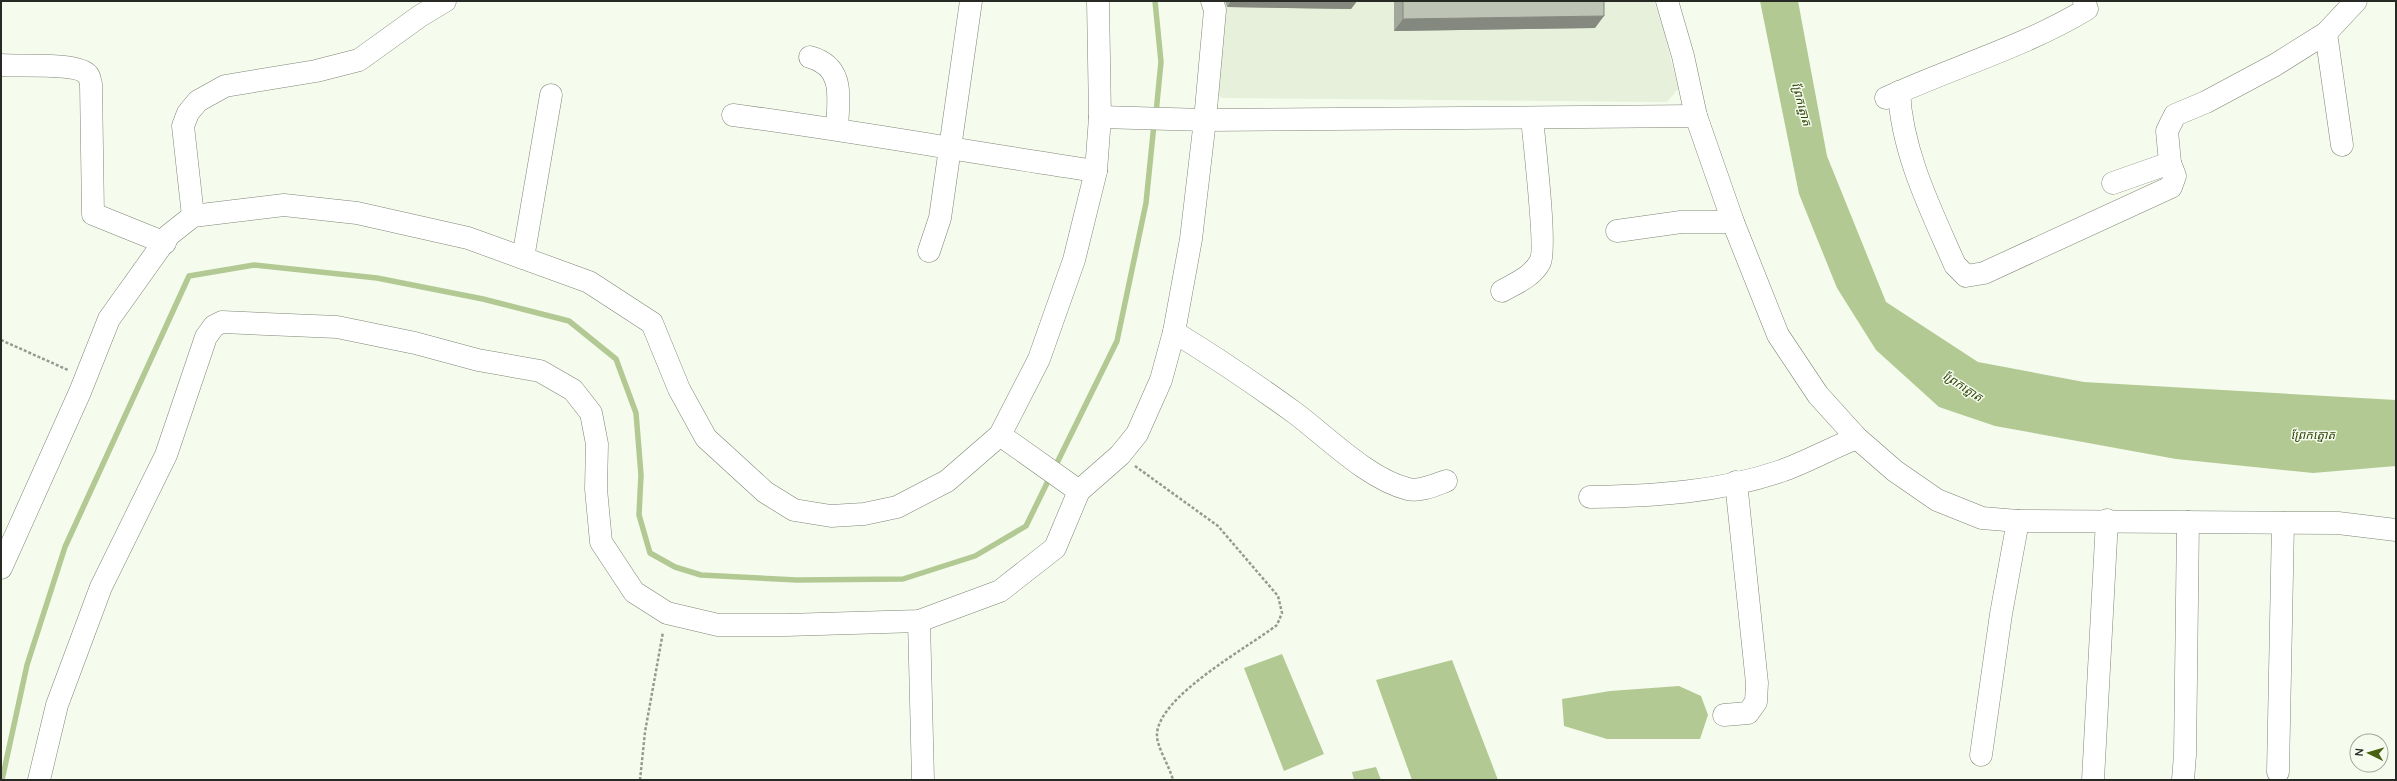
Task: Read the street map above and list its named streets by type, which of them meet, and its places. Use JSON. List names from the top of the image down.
{
  "water": ["ព្រែកត្នោត"],
  "north": "left"
}
